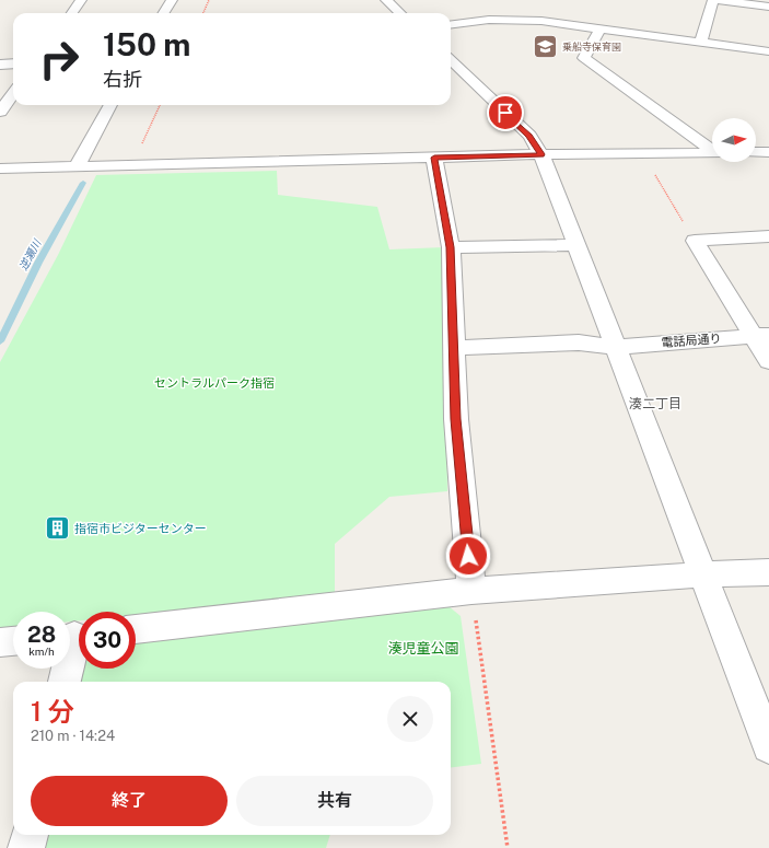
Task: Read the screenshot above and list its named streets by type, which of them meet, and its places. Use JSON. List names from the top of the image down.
{
  "streets": {
    "street": ["電話局通り"]
  },
  "districts": ["湊二丁目"],
  "water": ["逆瀬川"],
  "parks": ["セントラルパーク指宿", "湊児童公園"],
  "places": {
    "school or university": ["乗船寺保育園"],
    "building": ["指宿市ビジターセンター"]
  },
  "north": "right",
  "page": {
    "turn": ["150 m", "右折"],
    "speed": "28 km/h",
    "limit": "30",
    "heading": ["1 分", "210 m · 14:24"],
    "buttons": ["終了", "共有"]
  }
}
